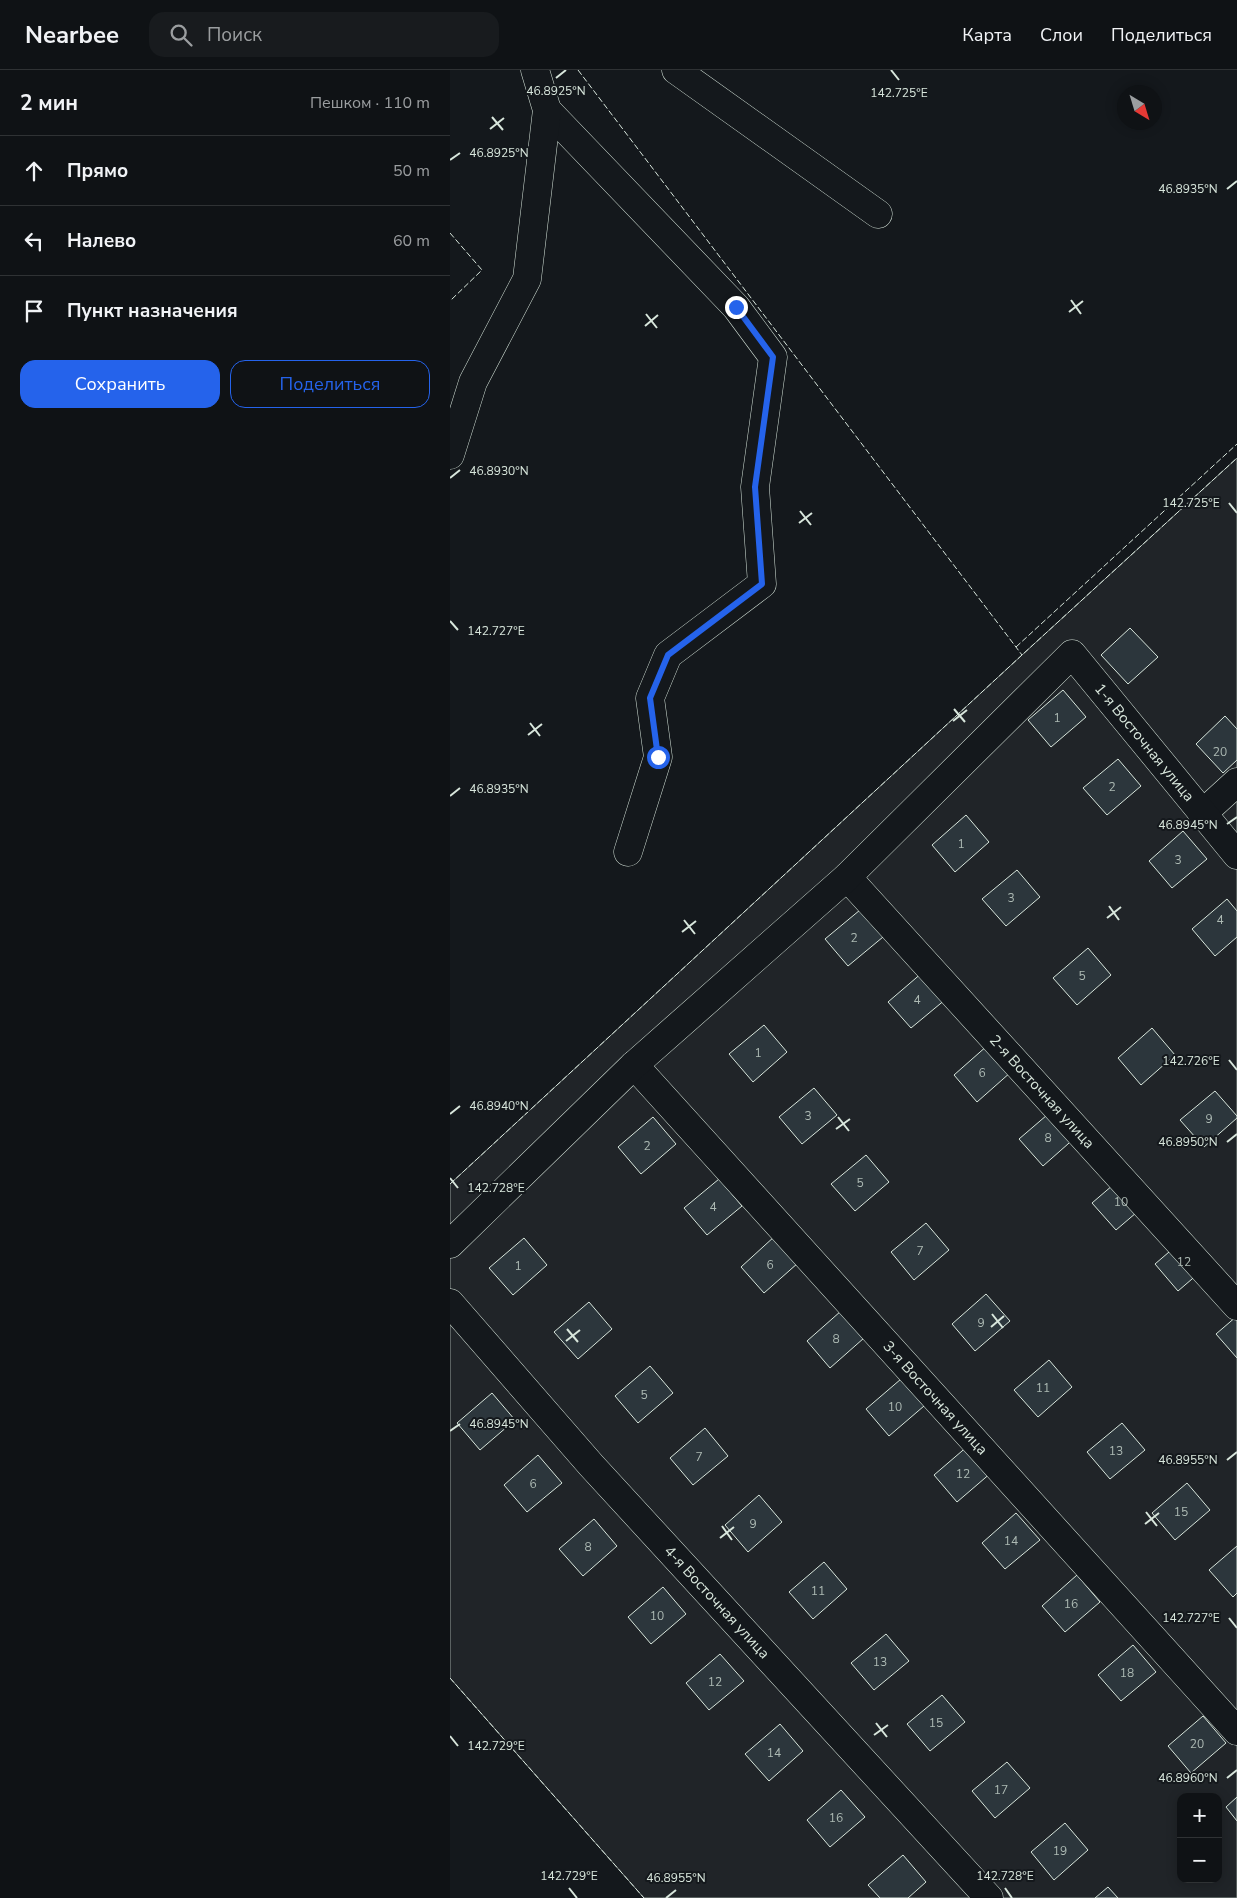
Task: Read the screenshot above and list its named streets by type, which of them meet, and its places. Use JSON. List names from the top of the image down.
{
  "streets": {
    "street": [
      "1-я Восточная улица",
      "2-я Восточная улица",
      "3-я Восточная улица",
      "4-я Восточная улица"
    ]
  },
  "crossings": [
    ["1-я Восточная улица", "2-я Восточная улица"]
  ],
  "house_numbers": [
    "1",
    "20",
    "2",
    "1",
    "3",
    "3",
    "4",
    "2",
    "5",
    "4",
    "1",
    "6",
    "3",
    "9",
    "8",
    "2",
    "5",
    "10",
    "4",
    "7",
    "12",
    "6",
    "1",
    "9",
    "8",
    "11",
    "5",
    "10",
    "13",
    "7",
    "12",
    "6",
    "15",
    "9",
    "14",
    "8",
    "11",
    "16",
    "10",
    "13",
    "18",
    "12",
    "15",
    "20",
    "14",
    "17",
    "16",
    "19"
  ],
  "north": "bottom right",
  "page": {
    "header": "Nearbee",
    "search": "Поиск",
    "nav": ["Карта", "Слои", "Поделиться"],
    "heading": ["2 мин", "Пешком · 110 m"],
    "list": [
      ["Прямо", "50 m"],
      ["Налево", "60 m"],
      "Пункт назначения"
    ],
    "buttons": ["Сохранить", "Поделиться"],
    "map_buttons": ["+", "−"]
  },
  "coordinates": [
    "46.8925°N",
    "142.725°E",
    "46.8935°N",
    "46.8930°N",
    "142.727°E",
    "46.8945°N",
    "142.726°E",
    "46.8940°N",
    "46.8950°N",
    "142.728°E",
    "46.8955°N",
    "142.729°E",
    "46.8960°N"
  ]
}
